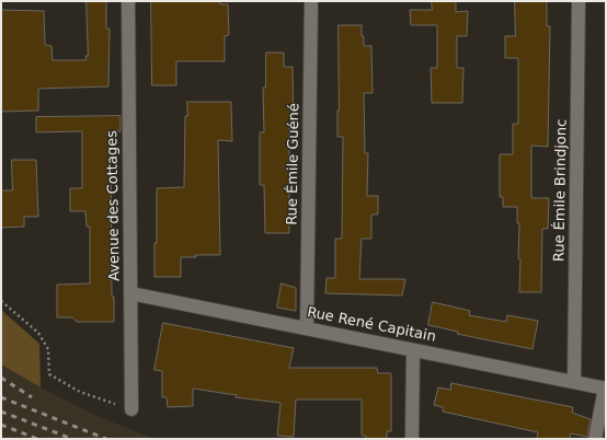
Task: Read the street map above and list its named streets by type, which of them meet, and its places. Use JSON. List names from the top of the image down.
{
  "streets": {
    "street": [
      "Rue Émile Guéné",
      "Rue Émile Brindjonc",
      "Avenue des Cottages",
      "Rue René Capitain"
    ]
  },
  "crossings": [
    ["Rue Émile Guéné", "Rue René Capitain"],
    ["Rue Émile Brindjonc", "Rue René Capitain"],
    ["Avenue des Cottages", "Rue René Capitain"]
  ]
}
